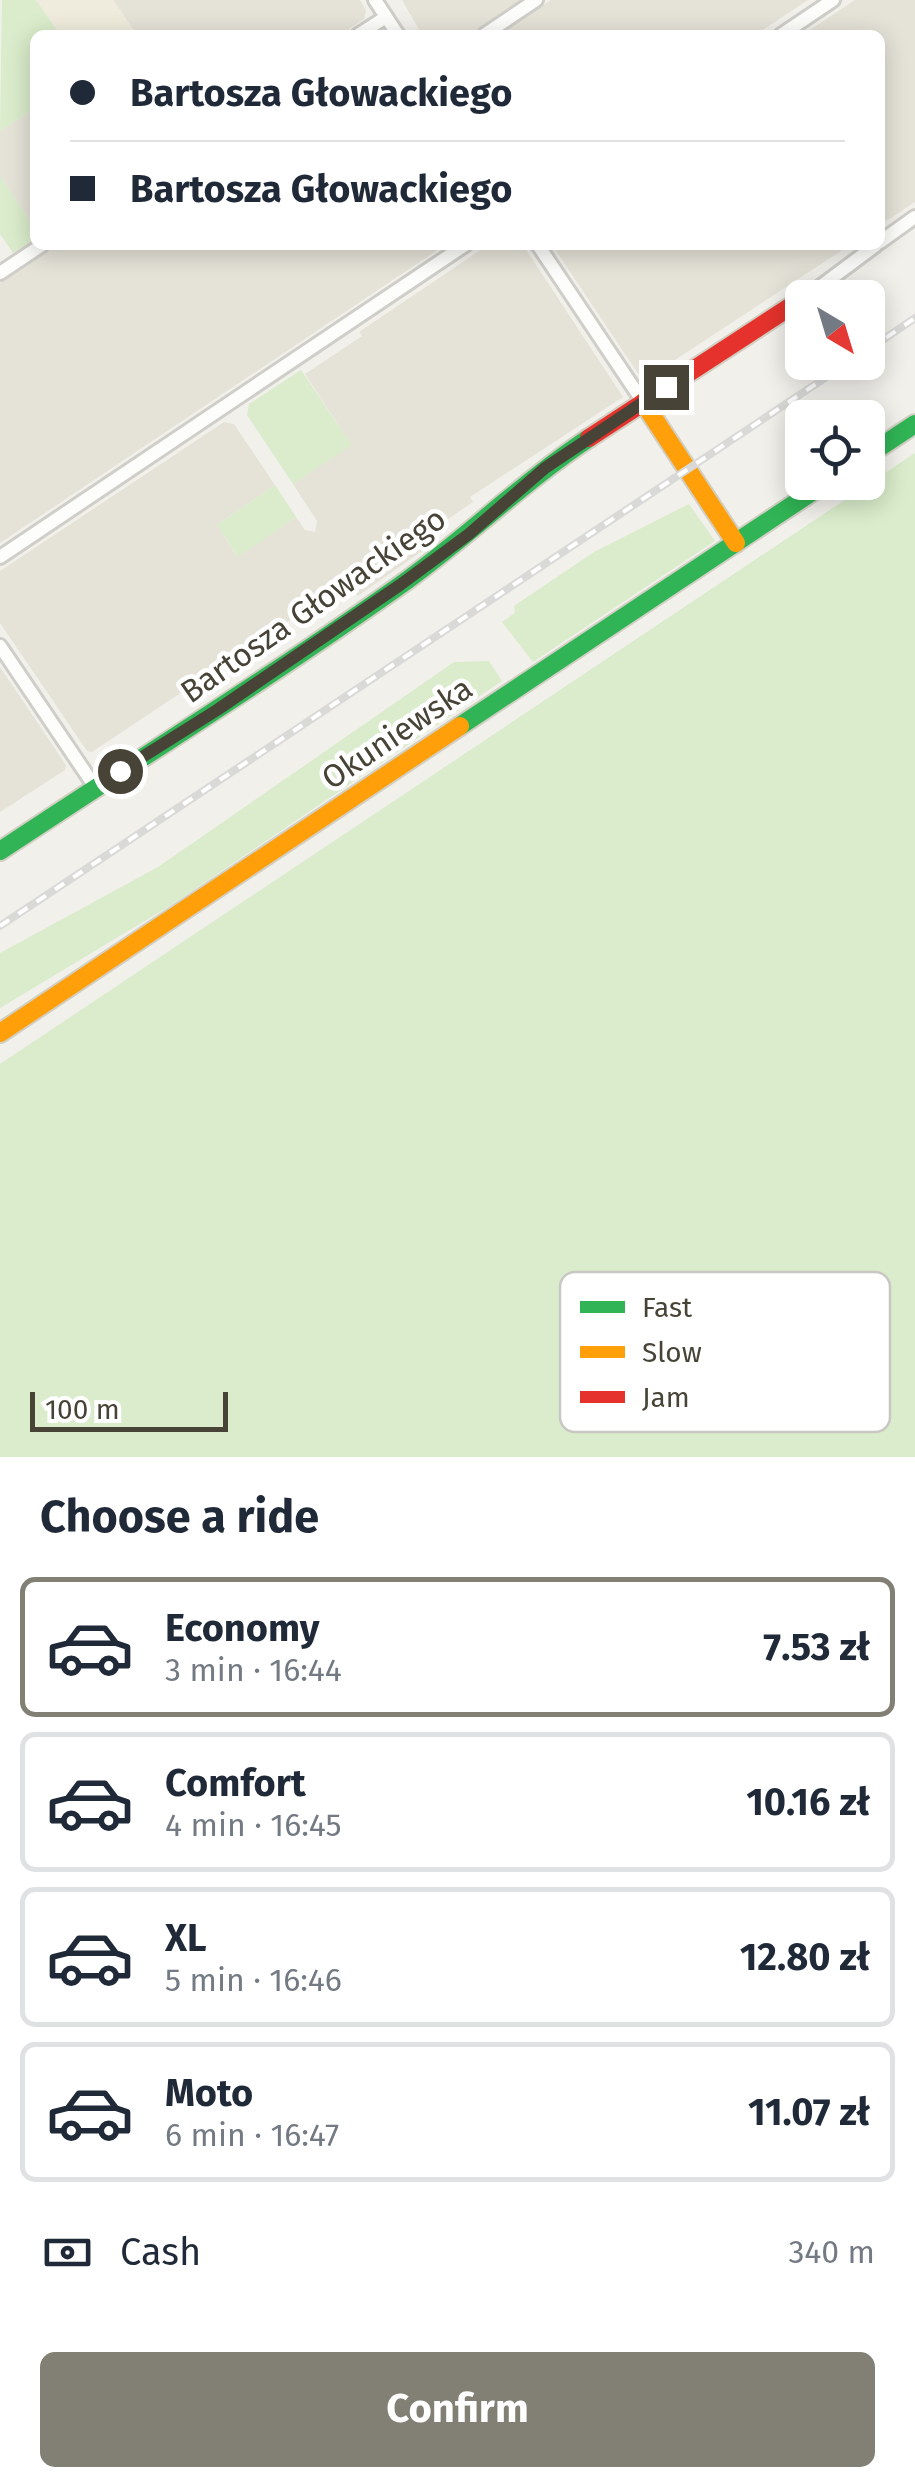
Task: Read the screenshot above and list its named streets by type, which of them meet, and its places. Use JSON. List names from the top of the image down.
{
  "streets": {
    "street": ["Bartosza Głowackiego", "Okuniewska"]
  },
  "legend": ["Fast", "Slow", "Jam"],
  "scale_bar": "100 m",
  "north": "bottom right",
  "page": {
    "banner": ["Bartosza Głowackiego", "Bartosza Głowackiego"],
    "scale": "100 m",
    "heading": "Choose a ride",
    "list": [
      {
        "name": "Economy",
        "note": "3 min · 16:44",
        "value": "7.53 zł"
      },
      {
        "name": "Comfort",
        "note": "4 min · 16:45",
        "value": "10.16 zł"
      },
      {
        "name": "XL",
        "note": "5 min · 16:46",
        "value": "12.80 zł"
      },
      {
        "name": "Moto",
        "note": "6 min · 16:47",
        "value": "11.07 zł"
      }
    ],
    "pay": ["Cash", "340 m"],
    "buttons": "Confirm"
  }
}
